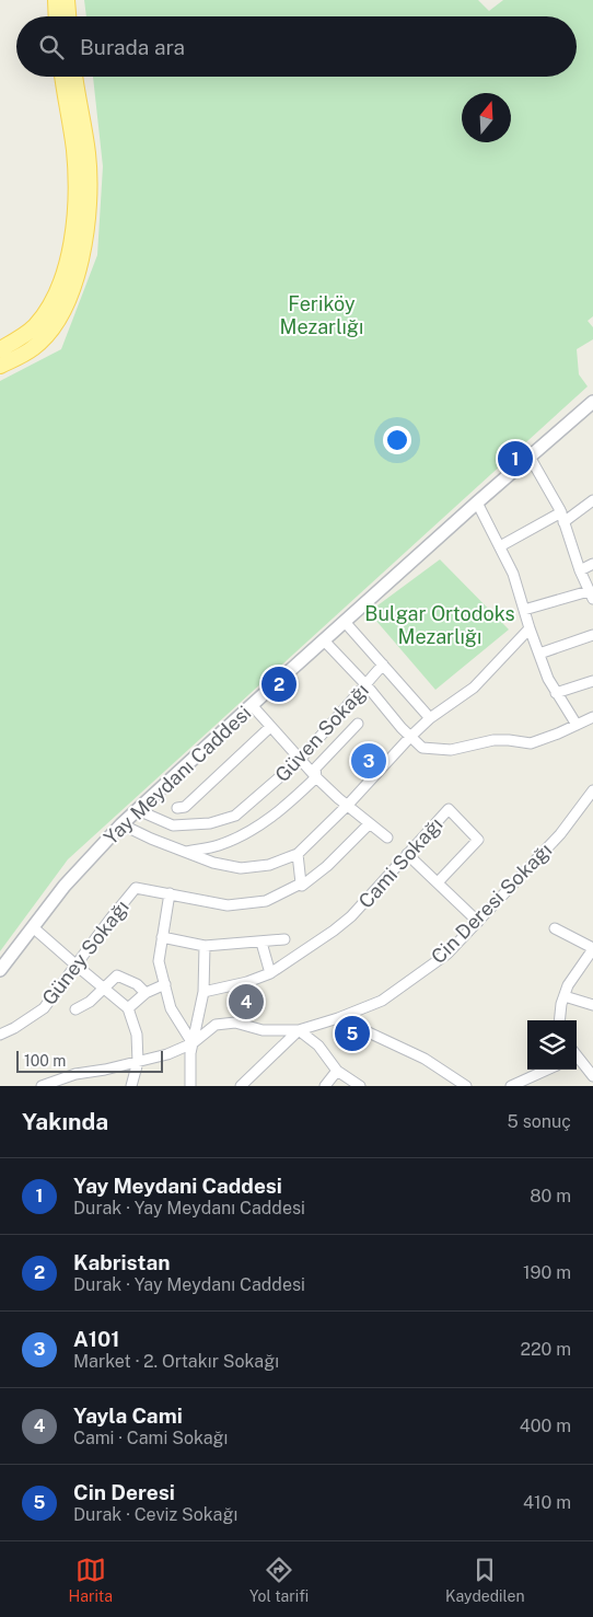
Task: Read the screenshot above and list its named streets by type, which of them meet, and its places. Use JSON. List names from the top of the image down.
{
  "streets": {
    "street": [
      "Güven Sokağı",
      "Yay Meydanı Caddesi",
      "Cami Sokağı",
      "Cin Deresi Sokağı",
      "Güney Sokağı"
    ]
  },
  "crossings": [
    ["Güven Sokağı", "Yay Meydanı Caddesi"]
  ],
  "parks": ["Feriköy Mezarlığı", "Bulgar Ortodoks Mezarlığı"],
  "scale_bar": "100 m",
  "north": "top",
  "page": {
    "search": "Burada ara",
    "pins": [
      "1",
      "2",
      "3",
      "4",
      "5"
    ],
    "scale": "100 m",
    "heading": ["Yakında", "5 sonuç"],
    "list": [
      {
        "mark": "1",
        "name": "Yay Meydani Caddesi",
        "note": "Durak · Yay Meydanı Caddesi",
        "value": "80 m"
      },
      {
        "mark": "2",
        "name": "Kabristan",
        "note": "Durak · Yay Meydanı Caddesi",
        "value": "190 m"
      },
      {
        "mark": "3",
        "name": "A101",
        "note": "Market · 2. Ortakır Sokağı",
        "value": "220 m"
      },
      {
        "mark": "4",
        "name": "Yayla Cami",
        "note": "Cami · Cami Sokağı",
        "value": "400 m"
      },
      {
        "mark": "5",
        "name": "Cin Deresi",
        "note": "Durak · Ceviz Sokağı",
        "value": "410 m"
      }
    ],
    "nav": ["Harita", "Yol tarifi", "Kaydedilen"]
  }
}
